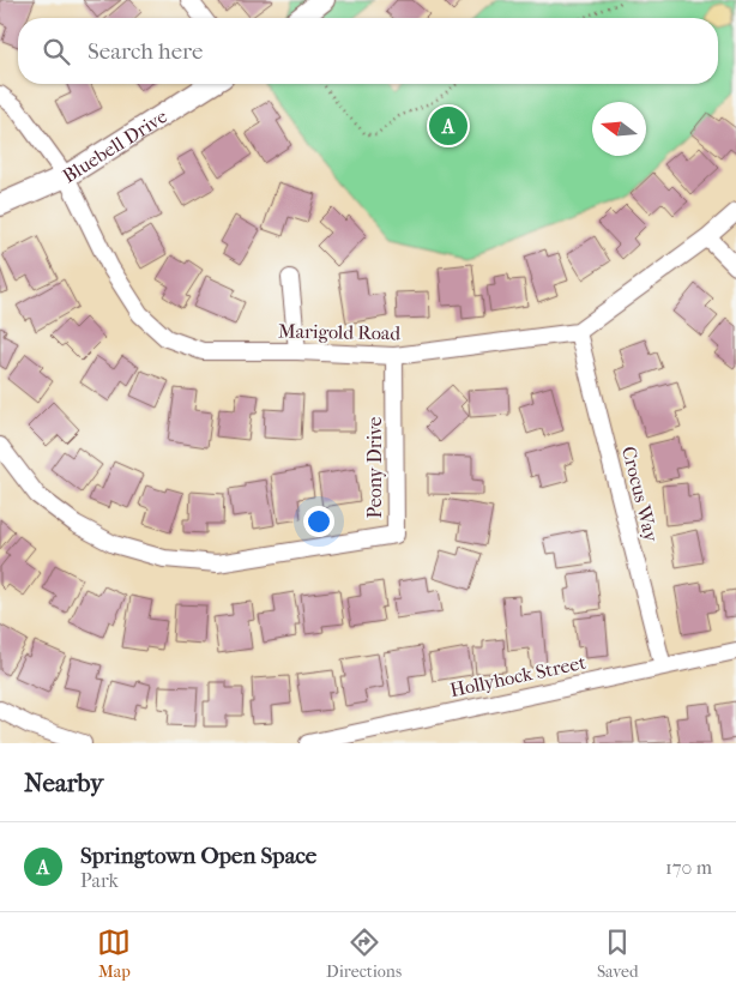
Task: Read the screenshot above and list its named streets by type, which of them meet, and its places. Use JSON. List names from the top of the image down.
{
  "streets": {
    "street": [
      "Bluebell Drive",
      "Marigold Road",
      "Peony Drive",
      "Crocus Way",
      "Hollyhock Street"
    ]
  },
  "crossings": [
    ["Bluebell Drive", "Marigold Road"],
    ["Marigold Road", "Peony Drive"],
    ["Marigold Road", "Crocus Way"],
    ["Crocus Way", "Hollyhock Street"]
  ],
  "north": "left",
  "page": {
    "search": "Search here",
    "pins": "A",
    "heading": "Nearby",
    "list": [
      {
        "mark": "A",
        "name": "Springtown Open Space",
        "note": "Park",
        "value": "170 m"
      }
    ],
    "nav": ["Map", "Directions", "Saved"]
  }
}
